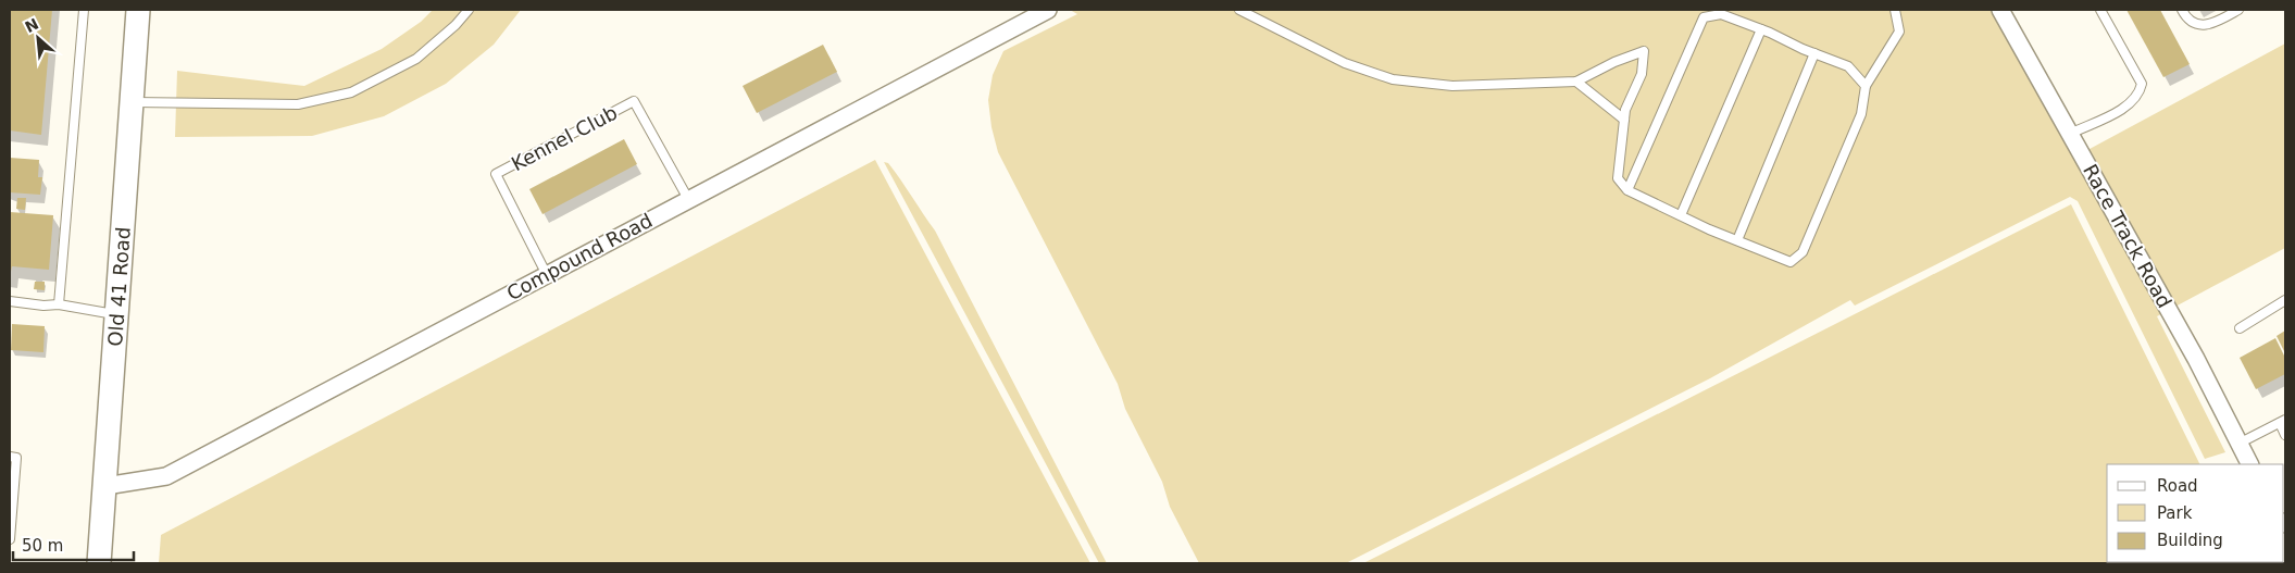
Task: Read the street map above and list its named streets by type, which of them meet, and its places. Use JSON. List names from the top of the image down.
{
  "streets": {
    "street": ["Race Track Road", "Compound Road", "Old 41 Road"],
    "lane": ["Kennel Club"]
  },
  "crossings": [
    ["Kennel Club", "Compound Road"],
    ["Compound Road", "Old 41 Road"]
  ],
  "legend": ["Road", "Park", "Building"],
  "scale_bar": "50 m",
  "north": "top left"
}
